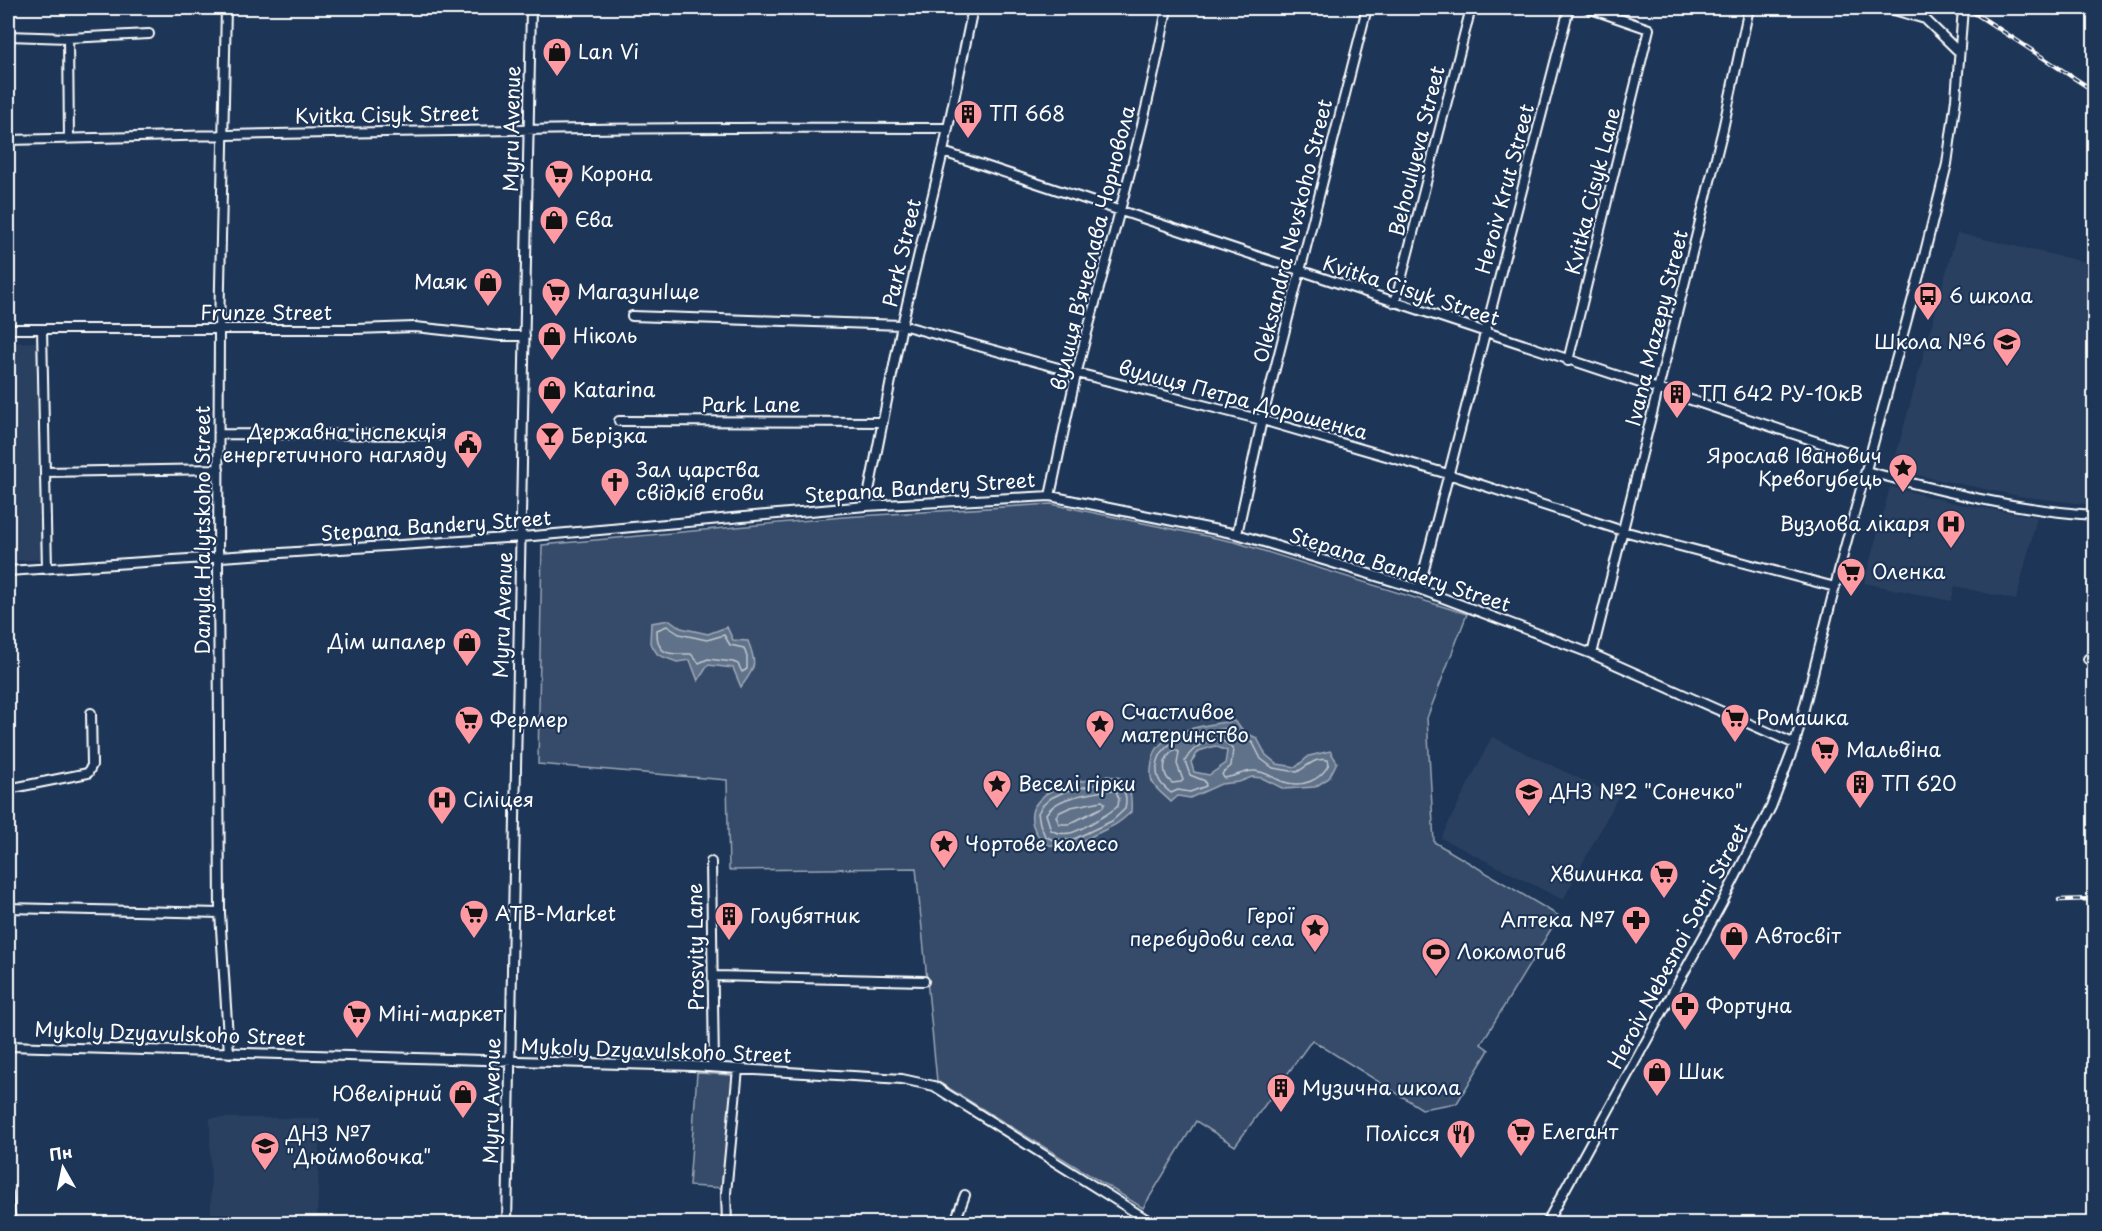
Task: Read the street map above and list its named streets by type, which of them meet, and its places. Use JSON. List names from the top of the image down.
{
  "streets": {
    "street": [
      "Kvitka Cisyk Street",
      "Myru Avenue",
      "Behoulyeva Street",
      "Heroiv Krut Street",
      "Kvitka Cisyk Lane",
      "Oleksandra Nevskoho Street",
      "вулиця Вʼячеслава Чорновола",
      "Park Street",
      "Frunze Street",
      "Ivana Mazepy Street",
      "вулиця Петра Дорошенка",
      "Park Lane",
      "Stepana Bandery Street",
      "Danyla Halytskoho Street",
      "Heroiv Nebesnoi Sotni Street",
      "Prosvity Lane",
      "Mykoly Dzyavulskoho Street"
    ]
  },
  "crossings": [
    ["Kvitka Cisyk Street", "Myru Avenue"],
    ["Kvitka Cisyk Street", "Behoulyeva Street"],
    ["Kvitka Cisyk Street", "Heroiv Krut Street"],
    ["Kvitka Cisyk Street", "Kvitka Cisyk Lane"],
    ["Kvitka Cisyk Street", "Oleksandra Nevskoho Street"],
    ["Kvitka Cisyk Street", "вулиця Вʼячеслава Чорновола"],
    ["Kvitka Cisyk Street", "Park Street"],
    ["Kvitka Cisyk Street", "Ivana Mazepy Street"],
    ["Kvitka Cisyk Street", "Danyla Halytskoho Street"],
    ["Kvitka Cisyk Street", "Heroiv Nebesnoi Sotni Street"],
    ["Myru Avenue", "Frunze Street"],
    ["Myru Avenue", "Stepana Bandery Street"],
    ["Myru Avenue", "Mykoly Dzyavulskoho Street"],
    ["Heroiv Krut Street", "вулиця Петра Дорошенка"],
    ["Heroiv Krut Street", "Stepana Bandery Street"],
    ["Oleksandra Nevskoho Street", "вулиця Петра Дорошенка"],
    ["Oleksandra Nevskoho Street", "Stepana Bandery Street"],
    ["вулиця Вʼячеслава Чорновола", "вулиця Петра Дорошенка"],
    ["вулиця Вʼячеслава Чорновола", "Stepana Bandery Street"],
    ["Park Street", "вулиця Петра Дорошенка"],
    ["Park Street", "Park Lane"],
    ["Park Street", "Stepana Bandery Street"],
    ["Frunze Street", "Danyla Halytskoho Street"],
    ["Ivana Mazepy Street", "вулиця Петра Дорошенка"],
    ["Ivana Mazepy Street", "Stepana Bandery Street"],
    ["вулиця Петра Дорошенка", "Heroiv Nebesnoi Sotni Street"],
    ["Stepana Bandery Street", "Danyla Halytskoho Street"],
    ["Stepana Bandery Street", "Heroiv Nebesnoi Sotni Street"],
    ["Danyla Halytskoho Street", "Mykoly Dzyavulskoho Street"],
    ["Prosvity Lane", "Mykoly Dzyavulskoho Street"]
  ],
  "places": {
    "shop": [
      "Lan Vi",
      "Єва",
      "Маяк",
      "Ніколь",
      "Katarina",
      "Дім шпалер",
      "Автосвіт",
      "Шик",
      "Ювелірний"
    ],
    "building": [
      "ТП 668",
      "ТП 642 РУ-10кВ",
      "ТП 620",
      "Голубятник",
      "Музична школа"
    ],
    "supermarket": [
      "Корона",
      "МагазинІще",
      "Оленка",
      "Ромашка",
      "Фермер",
      "Мальвіна",
      "Хвилинка",
      "ATB-Market",
      "Міні-маркет",
      "Елегант"
    ],
    "bus stop": ["6 школа"],
    "school or university": ["Школа №6", "ДНЗ №2 \"Сонечко\"", "ДНЗ №7 \"Дюймовочка\""],
    "bar": ["Берізка"],
    "public building": ["Державна інспекція енергетичного нагляду"],
    "place": [
      "Ярослав Іванович Кревогубець",
      "Счастливое материнство",
      "Веселі гірки",
      "Чортове колесо",
      "Герої перебудови села"
    ],
    "church": ["Зал царства свідків єгови"],
    "hospital": ["Вузлова лікаря", "Сіліцея"],
    "pharmacy": ["Аптека №7", "Фортуна"],
    "sports": ["Локомотив"],
    "restaurant": ["Полісся"]
  },
  "north": "top"
}
